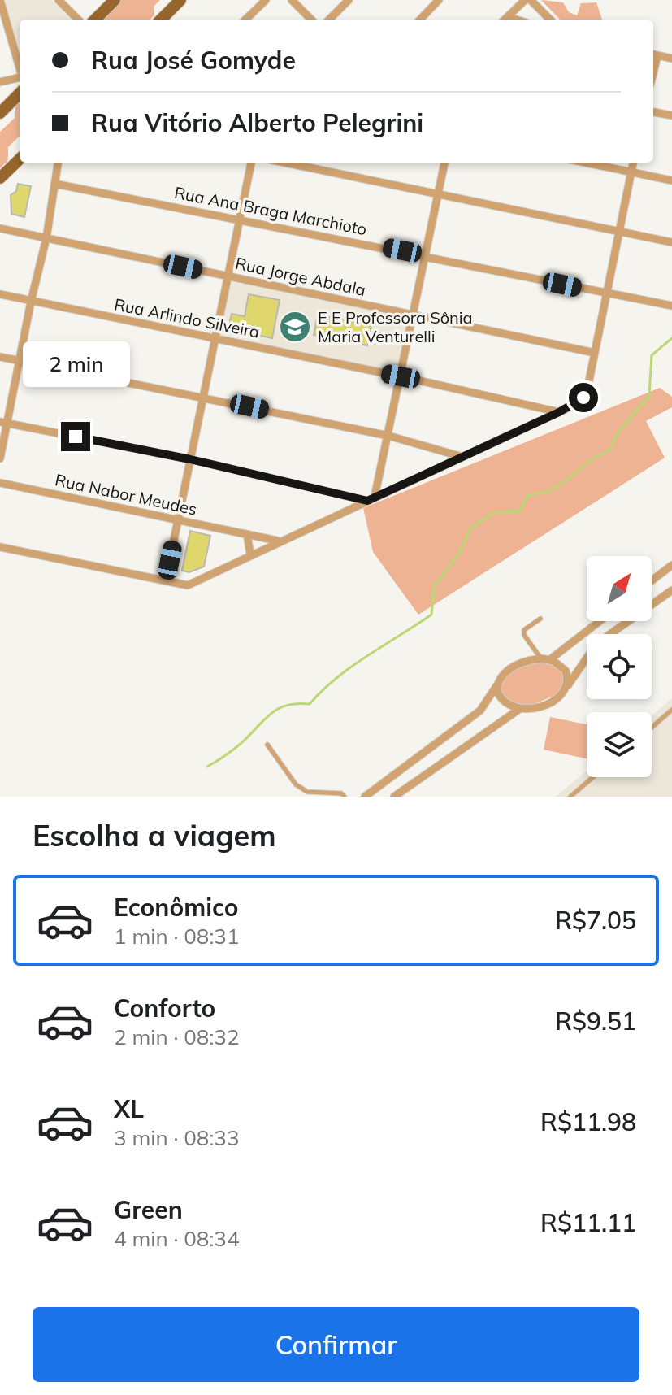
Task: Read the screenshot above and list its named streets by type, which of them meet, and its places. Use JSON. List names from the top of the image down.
{
  "streets": {
    "street": [
      "Rua Ana Braga Marchioto",
      "Rua Jorge Abdala",
      "Rua Arlindo Silveira",
      "Rua Nabor Meudes"
    ]
  },
  "places": {
    "school or university": ["E E Professora Sônia Maria Venturelli"]
  },
  "north": "top right",
  "page": {
    "banner": ["Rua José Gomyde", "Rua Vitório Alberto Pelegrini"],
    "bubble": "2 min",
    "heading": "Escolha a viagem",
    "list": [
      {
        "name": "Econômico",
        "note": "1 min · 08:31",
        "value": "R$7.05"
      },
      {
        "name": "Conforto",
        "note": "2 min · 08:32",
        "value": "R$9.51"
      },
      {
        "name": "XL",
        "note": "3 min · 08:33",
        "value": "R$11.98"
      },
      {
        "name": "Green",
        "note": "4 min · 08:34",
        "value": "R$11.11"
      }
    ],
    "buttons": "Confirmar"
  }
}
